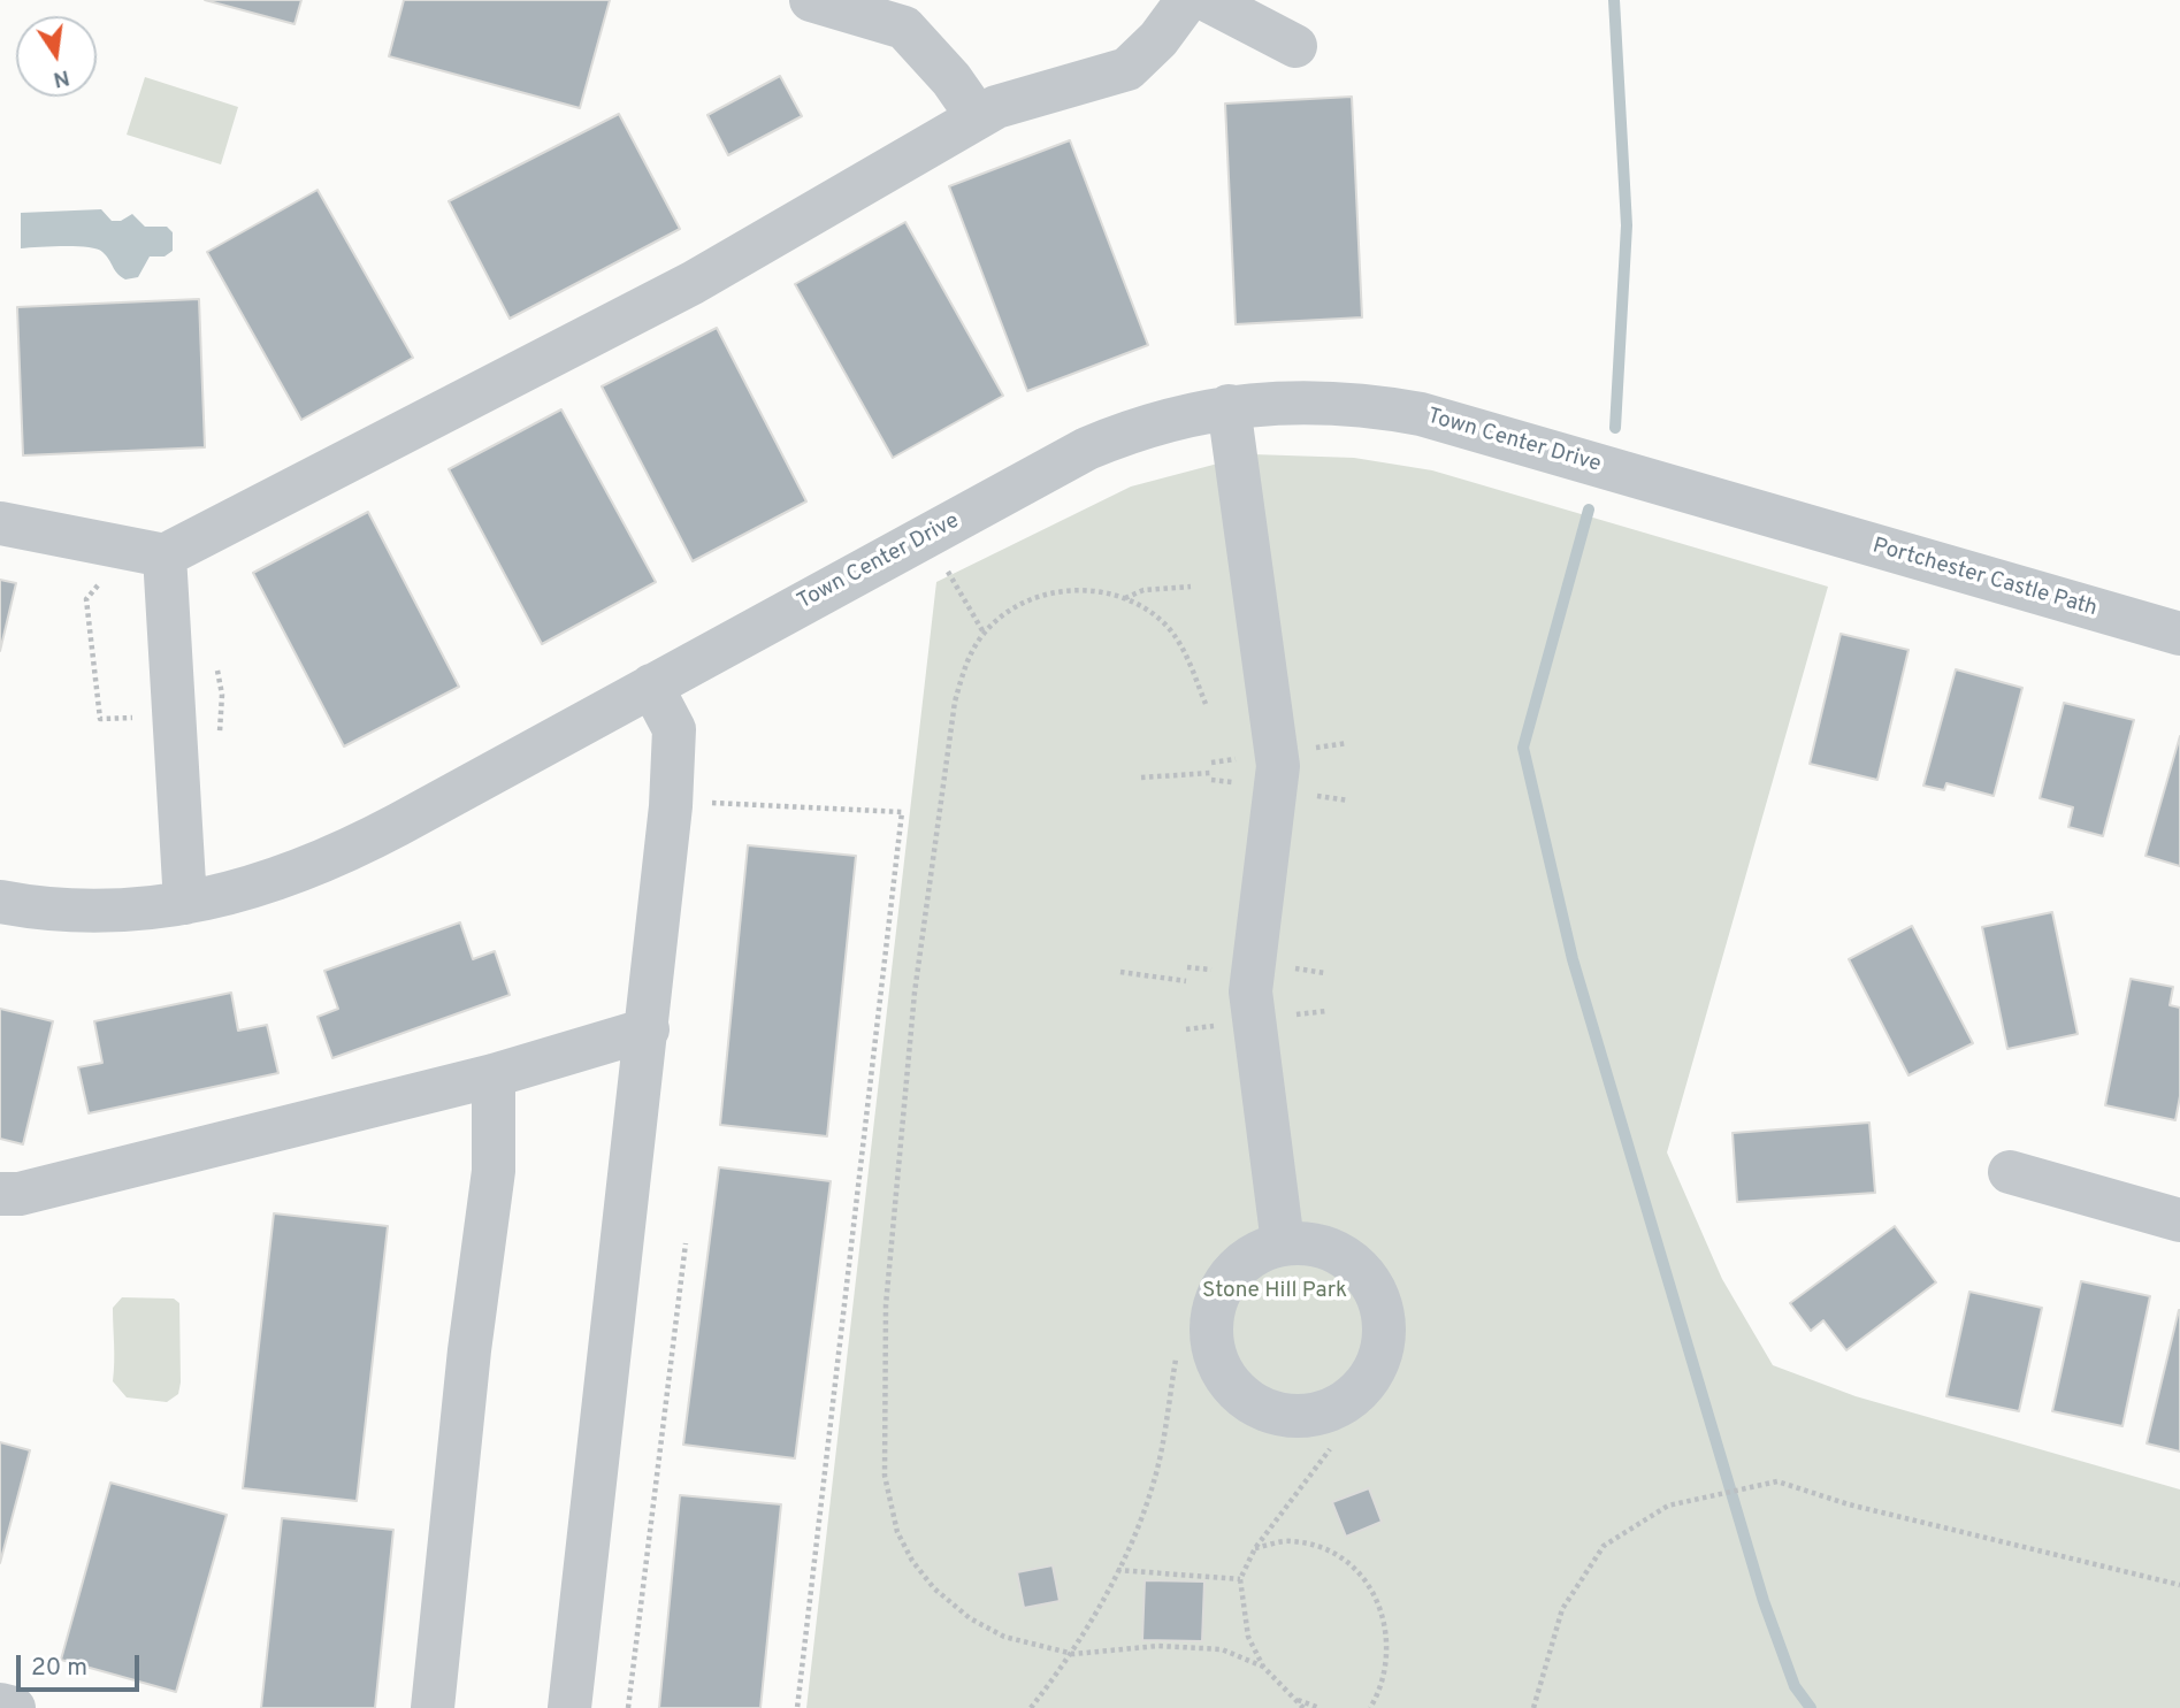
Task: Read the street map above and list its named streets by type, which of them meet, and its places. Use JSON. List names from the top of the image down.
{
  "streets": {
    "street": ["Town Center Drive", "Portchester Castle Path"]
  },
  "crossings": [
    ["Town Center Drive", "Portchester Castle Path"]
  ],
  "parks": ["Stone Hill Park"],
  "scale_bar": "20 m",
  "north": "bottom"
}
